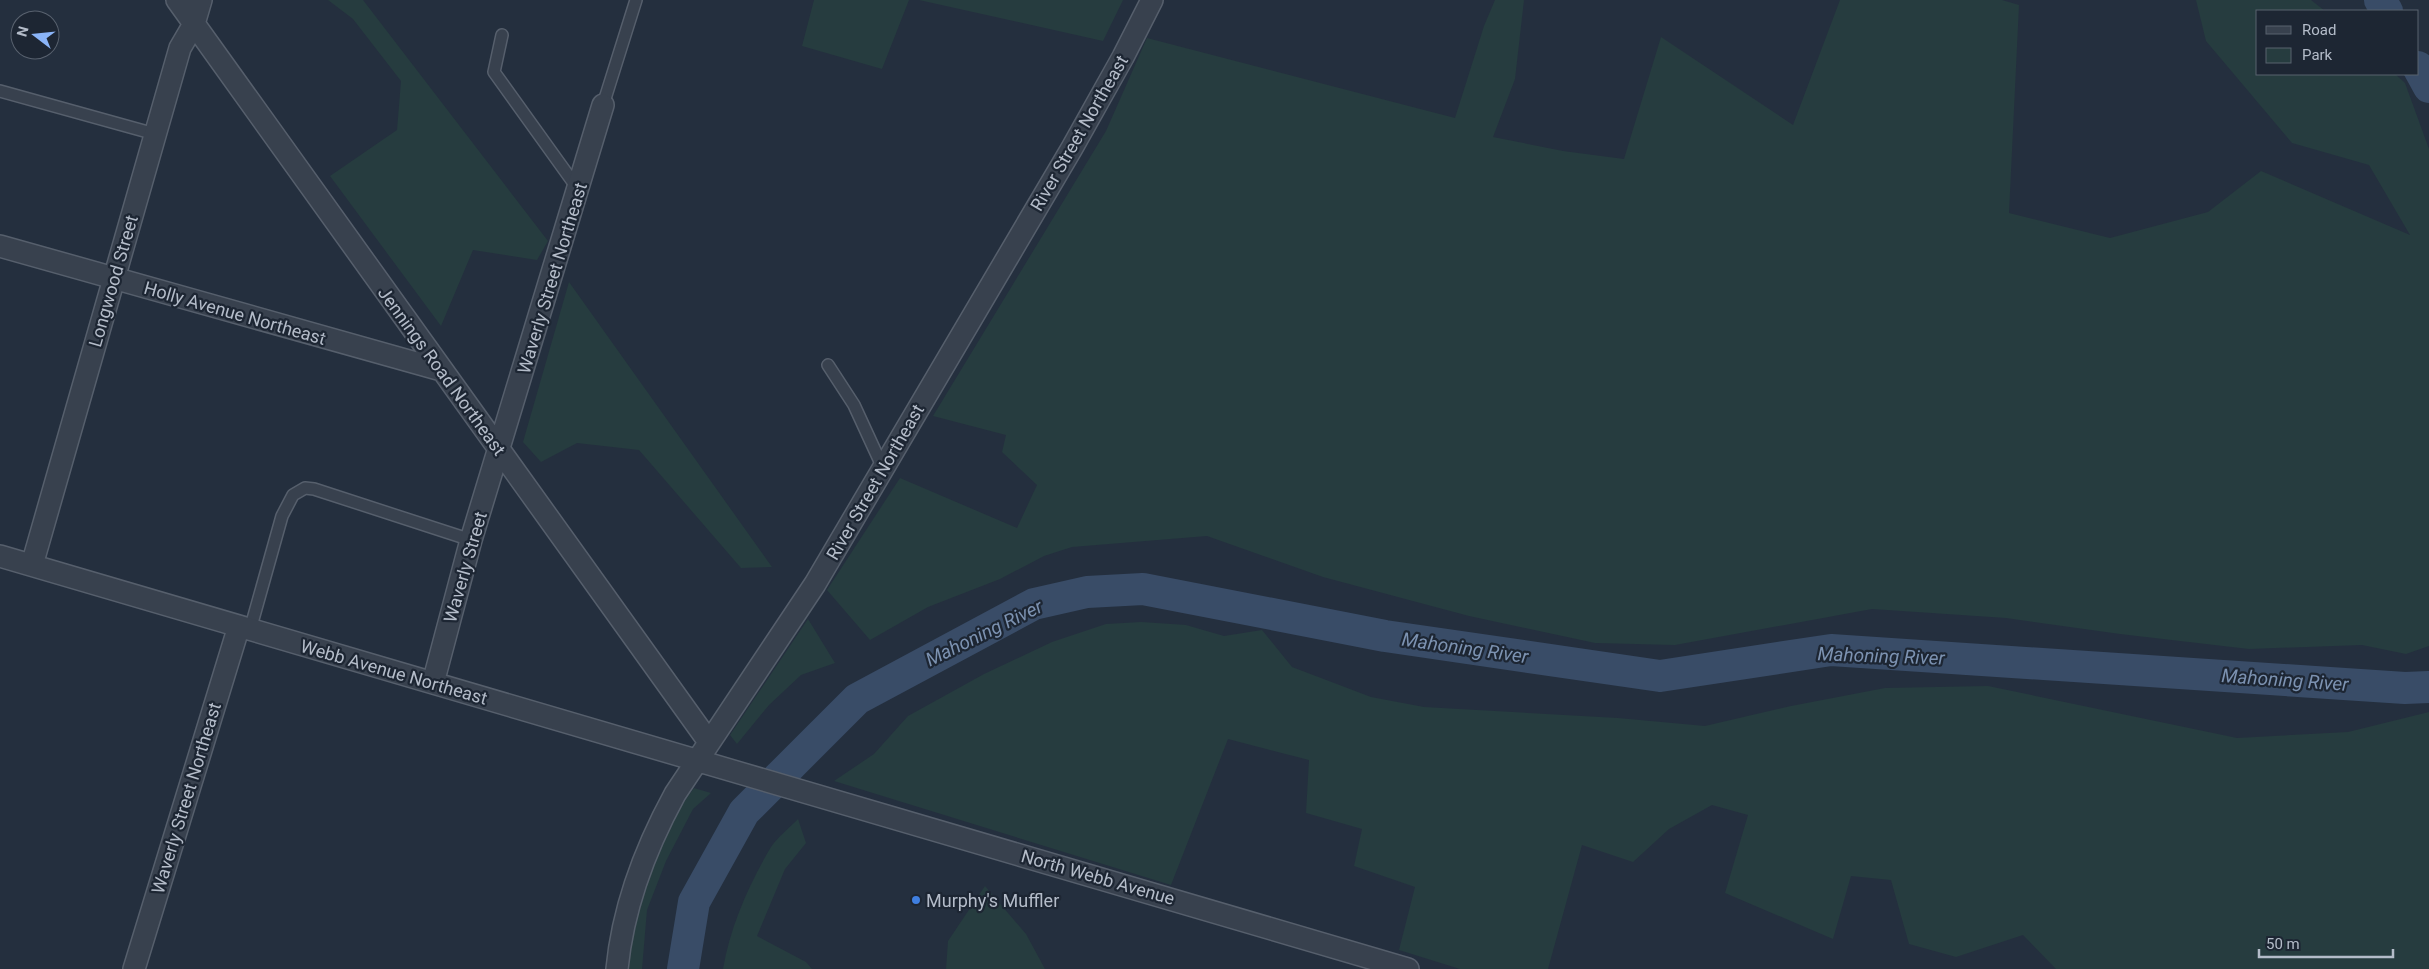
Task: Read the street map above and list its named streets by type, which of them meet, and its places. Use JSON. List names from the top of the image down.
{
  "streets": {
    "street": [
      "River Street Northeast",
      "Waverly Street Northeast",
      "Longwood Street",
      "Holly Avenue Northeast",
      "Jennings Road Northeast",
      "Waverly Street",
      "Webb Avenue Northeast",
      "North Webb Avenue"
    ]
  },
  "crossings": [
    ["River Street Northeast", "Jennings Road Northeast"],
    ["River Street Northeast", "Webb Avenue Northeast"],
    ["Waverly Street Northeast", "Jennings Road Northeast"],
    ["Waverly Street Northeast", "Waverly Street"],
    ["Waverly Street Northeast", "Webb Avenue Northeast"],
    ["Longwood Street", "Holly Avenue Northeast"],
    ["Longwood Street", "Jennings Road Northeast"],
    ["Longwood Street", "Webb Avenue Northeast"],
    ["Holly Avenue Northeast", "Jennings Road Northeast"],
    ["Jennings Road Northeast", "Waverly Street"],
    ["Waverly Street", "Webb Avenue Northeast"],
    ["Webb Avenue Northeast", "North Webb Avenue"]
  ],
  "water": ["Mahoning River"],
  "places": ["Murphy's Muffler"],
  "legend": ["Road", "Park"],
  "scale_bar": "50 m",
  "north": "left"
}
